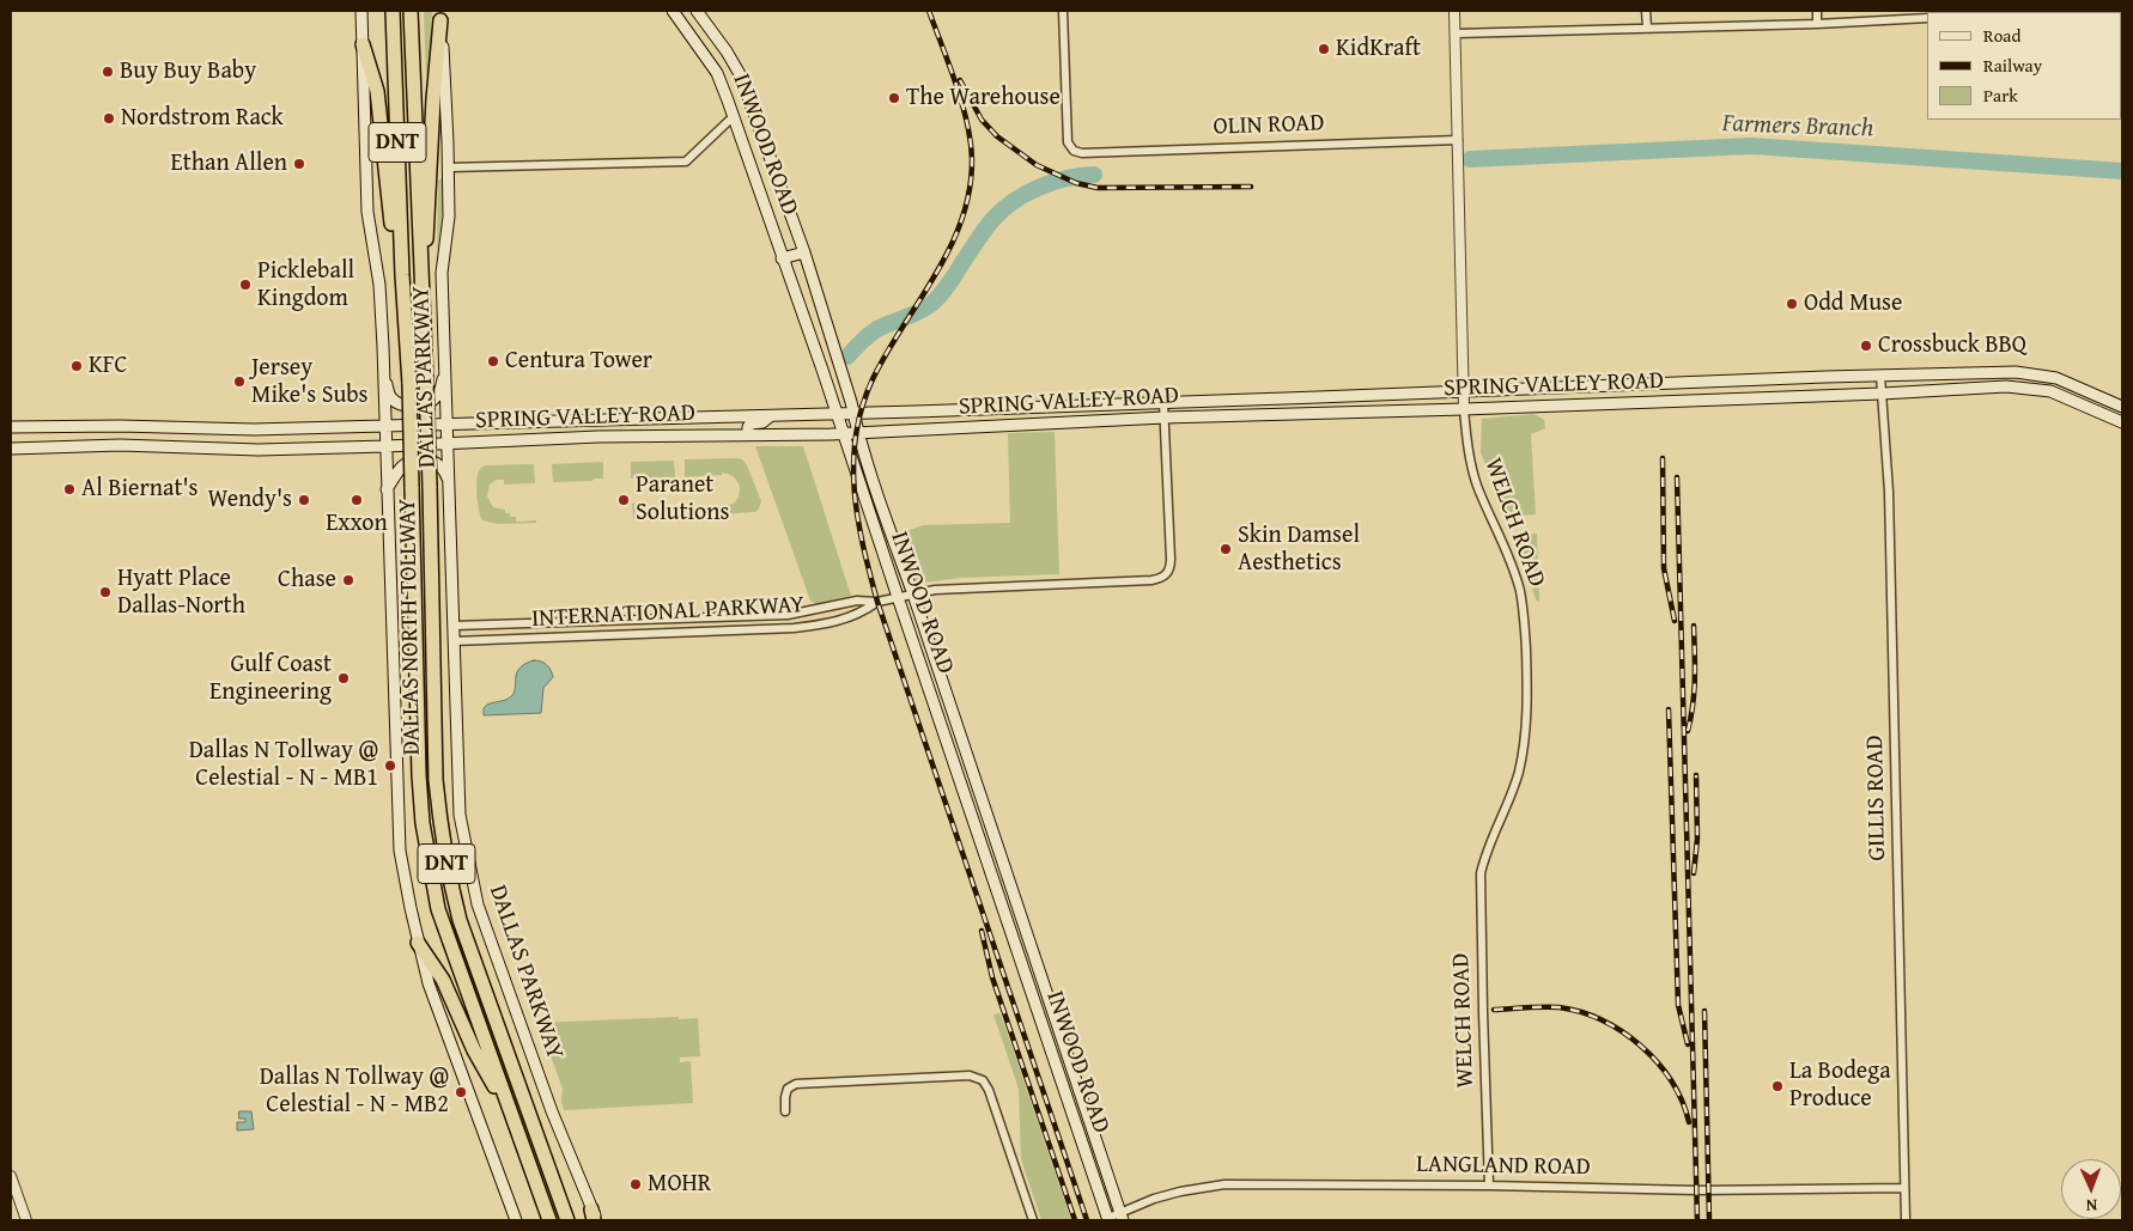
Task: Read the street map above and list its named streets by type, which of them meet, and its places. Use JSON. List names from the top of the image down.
{
  "streets": {
    "highway": ["DNT", "DALLAS NORTH TOLLWAY"],
    "main road": ["INWOOD ROAD", "DALLAS PARKWAY", "SPRING VALLEY ROAD"],
    "street": [
      "OLIN ROAD",
      "WELCH ROAD",
      "INTERNATIONAL PARKWAY",
      "GILLIS ROAD",
      "LANGLAND ROAD"
    ]
  },
  "crossings": [
    ["OLIN ROAD", "WELCH ROAD"],
    ["INWOOD ROAD", "SPRING VALLEY ROAD"],
    ["INWOOD ROAD", "INTERNATIONAL PARKWAY"],
    ["INWOOD ROAD", "LANGLAND ROAD"],
    ["DALLAS PARKWAY", "SPRING VALLEY ROAD"],
    ["DALLAS PARKWAY", "INTERNATIONAL PARKWAY"],
    ["SPRING VALLEY ROAD", "WELCH ROAD"],
    ["SPRING VALLEY ROAD", "INTERNATIONAL PARKWAY"],
    ["SPRING VALLEY ROAD", "GILLIS ROAD"],
    ["WELCH ROAD", "LANGLAND ROAD"],
    ["GILLIS ROAD", "LANGLAND ROAD"]
  ],
  "water": ["Farmers Branch"],
  "places": [
    "KidKraft",
    "Buy Buy Baby",
    "The Warehouse",
    "Nordstrom Rack",
    "Ethan Allen",
    "Pickleball Kingdom",
    "Odd Muse",
    "Crossbuck BBQ",
    "Centura Tower",
    "KFC",
    "Jersey Mike's Subs",
    "Al Biernat's",
    "Wendy's",
    "Exxon",
    "Paranet Solutions",
    "Skin Damsel Aesthetics",
    "Chase",
    "Hyatt Place Dallas-North",
    "Gulf Coast Engineering",
    "Dallas N Tollway @ Celestial - N - MB1",
    "La Bodega Produce",
    "Dallas N Tollway @ Celestial - N - MB2",
    "MOHR"
  ],
  "legend": ["Road", "Railway", "Park"],
  "north": "bottom"
}
